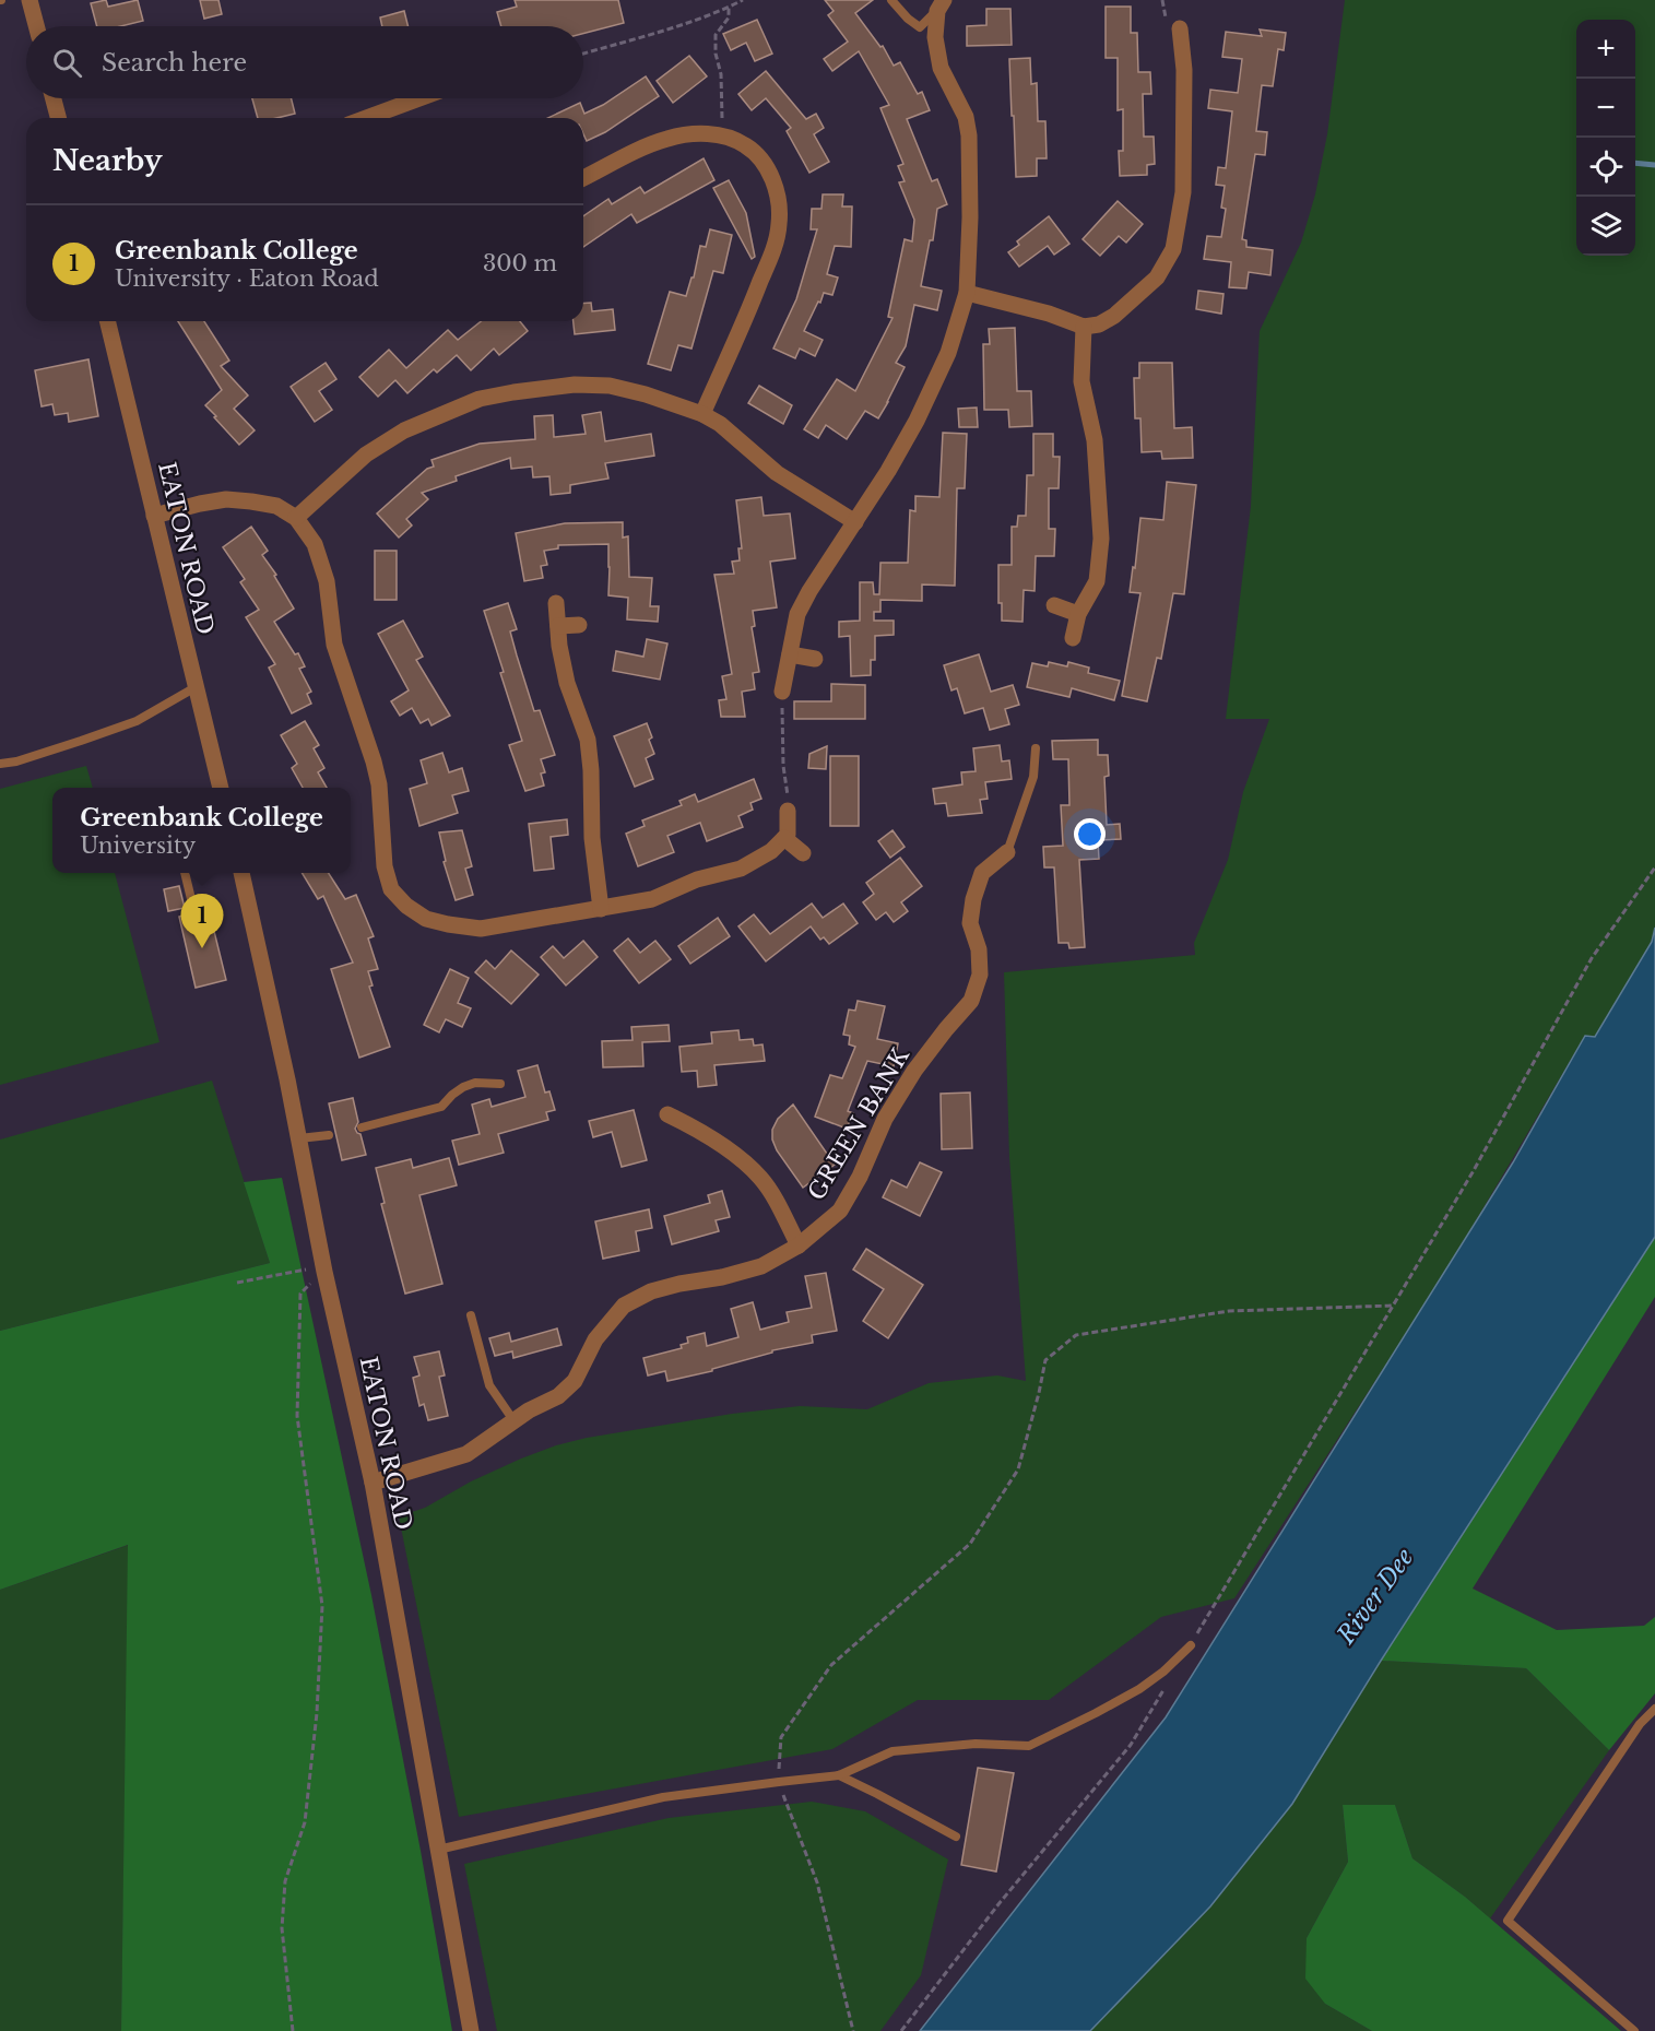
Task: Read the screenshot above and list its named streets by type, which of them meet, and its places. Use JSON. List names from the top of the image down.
{
  "streets": {
    "street": ["EATON ROAD", "GREEN BANK"]
  },
  "crossings": [
    ["EATON ROAD", "GREEN BANK"]
  ],
  "water": ["River Dee"],
  "page": {
    "map_buttons": ["+", "−"],
    "search": "Search here",
    "heading": "Nearby",
    "list": [
      {
        "mark": "1",
        "name": "Greenbank College",
        "note": "University · Eaton Road",
        "value": "300 m"
      }
    ],
    "popup": ["Greenbank College", "University"],
    "pins": "1"
  }
}
